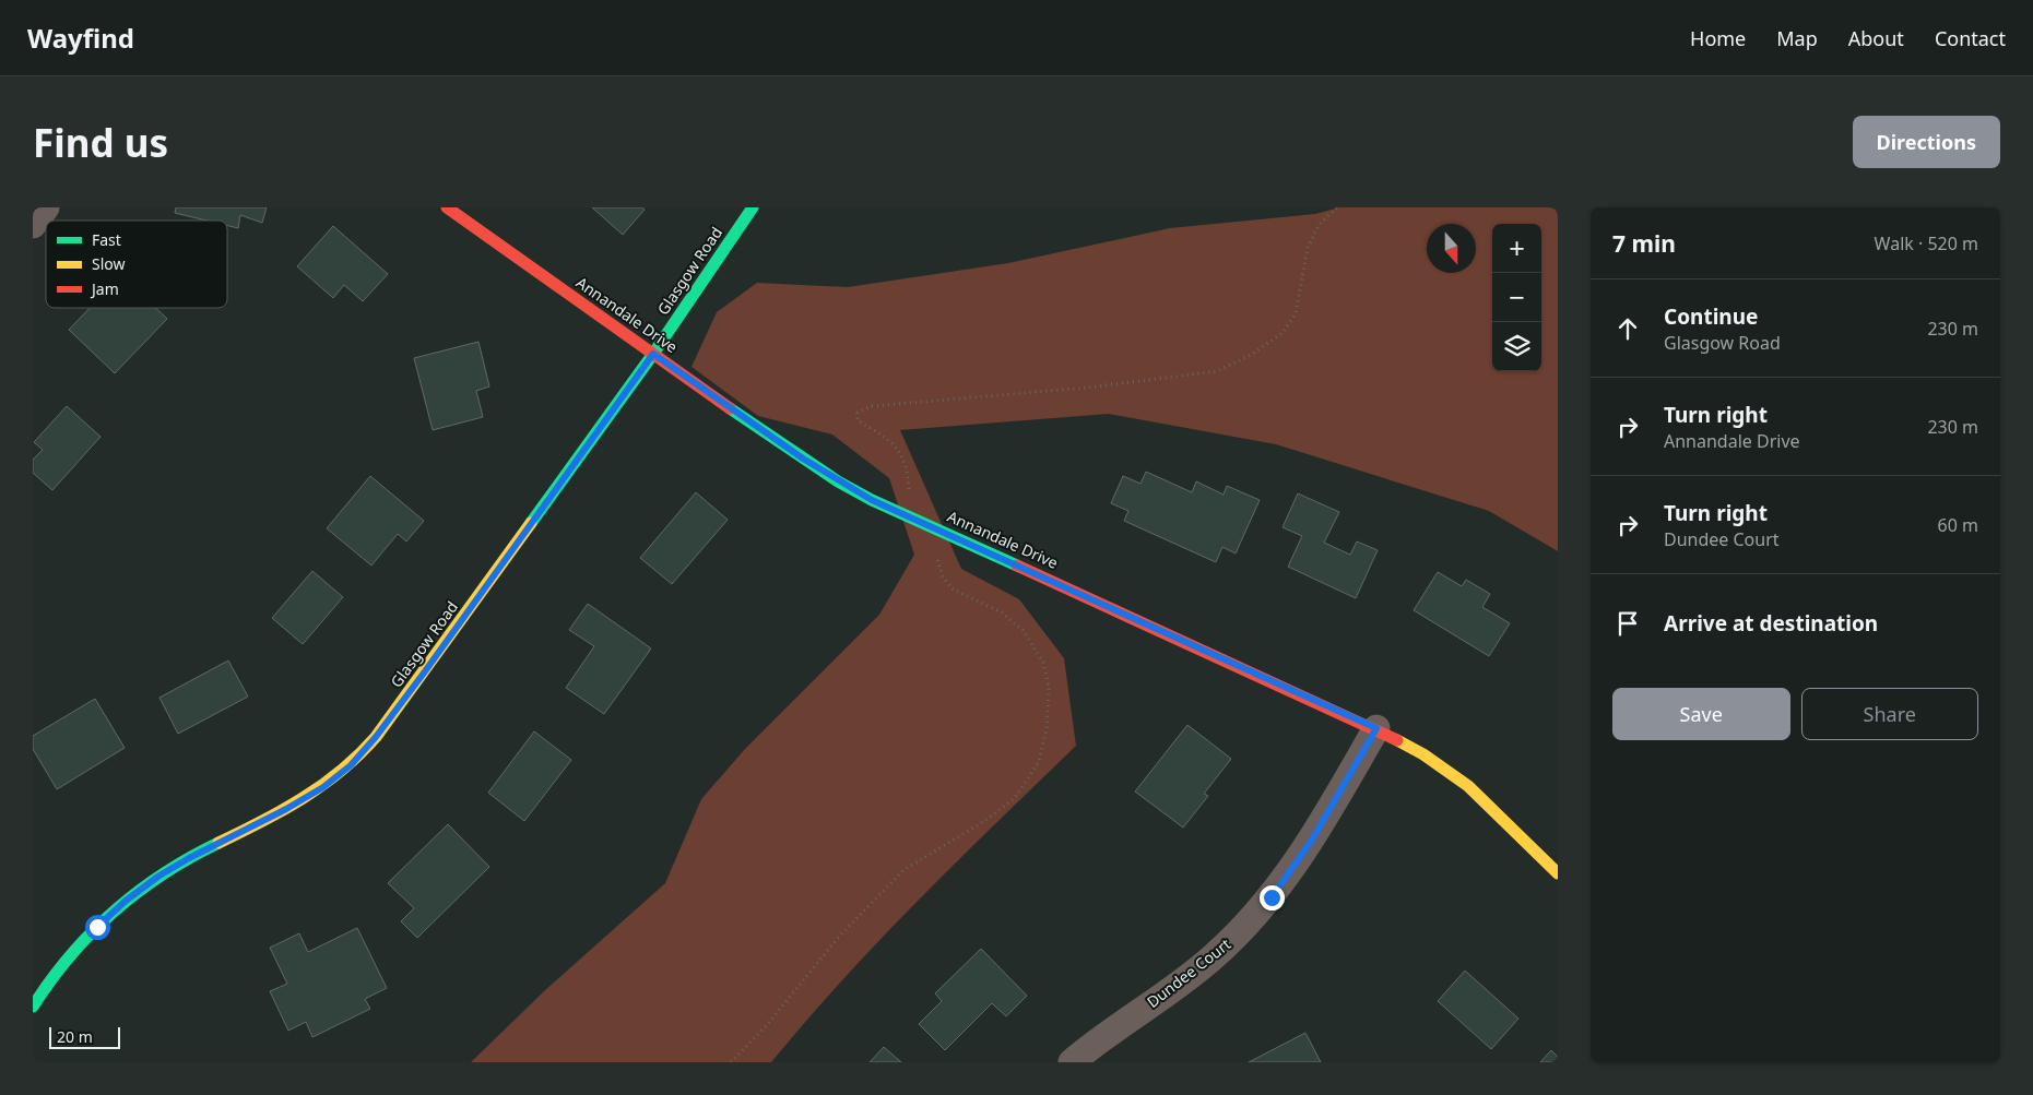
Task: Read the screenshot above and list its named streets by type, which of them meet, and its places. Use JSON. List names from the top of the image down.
{
  "streets": {
    "street": ["Glasgow Road", "Annandale Drive", "Dundee Court"]
  },
  "crossings": [
    ["Glasgow Road", "Annandale Drive"],
    ["Annandale Drive", "Dundee Court"]
  ],
  "legend": ["Fast", "Slow", "Jam"],
  "scale_bar": "20 m",
  "north": "bottom",
  "page": {
    "header": "Wayfind",
    "nav": [
      "Home",
      "Map",
      "About",
      "Contact"
    ],
    "buttons": [
      "Directions",
      ["Save", "Share"]
    ],
    "title": "Find us",
    "heading": ["7 min", "Walk · 520 m"],
    "map_buttons": ["+", "−"],
    "list": [
      ["Continue", "Glasgow Road", "230 m"],
      ["Turn right", "Annandale Drive", "230 m"],
      ["Turn right", "Dundee Court", "60 m"],
      "Arrive at destination"
    ],
    "scale": "20 m"
  }
}
